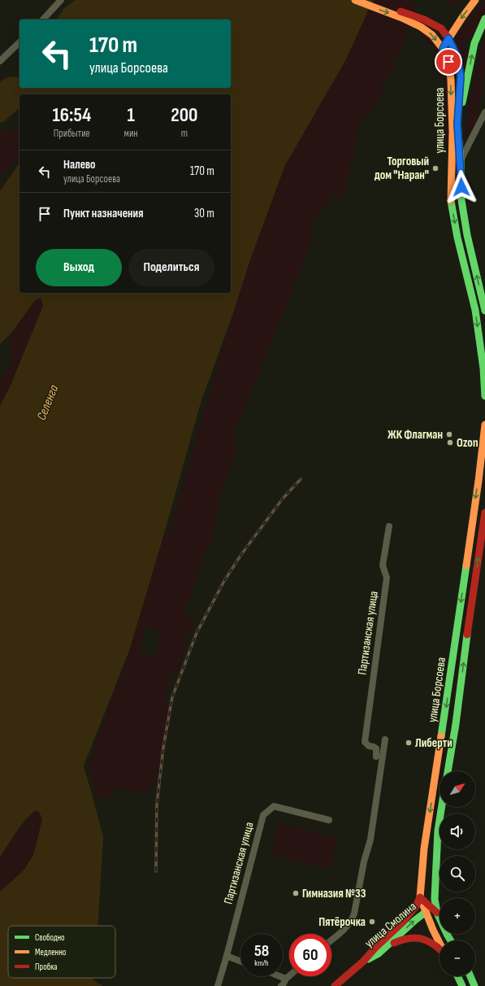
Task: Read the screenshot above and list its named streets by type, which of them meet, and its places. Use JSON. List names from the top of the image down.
{
  "streets": {
    "main road": ["улица Борсоева", "улица Смолина"],
    "street": ["Партизанская улица"]
  },
  "crossings": [
    ["улица Борсоева", "улица Смолина"]
  ],
  "water": ["Селенга"],
  "places": [
    "Торговый дом \"Наран\"",
    "ЖК Флагман",
    "Ozon",
    "Либерти",
    "Гимназия №33",
    "Пятёрочка"
  ],
  "legend": ["Свободно", "Медленно", "Пробка"],
  "north": "top right",
  "page": {
    "turn": ["170 m", "улица Борсоева"],
    "eta": [
      "16:54",
      "Прибытие",
      "1",
      "мин",
      "200",
      "m"
    ],
    "list": [
      {
        "name": "Налево",
        "note": "улица Борсоева",
        "value": "170 m"
      },
      {
        "name": "Пункт назначения",
        "value": "30 m"
      }
    ],
    "buttons": ["Выход", "Поделиться"],
    "map_buttons": ["+", "−"],
    "speed": "58 km/h",
    "limit": "60"
  }
}
